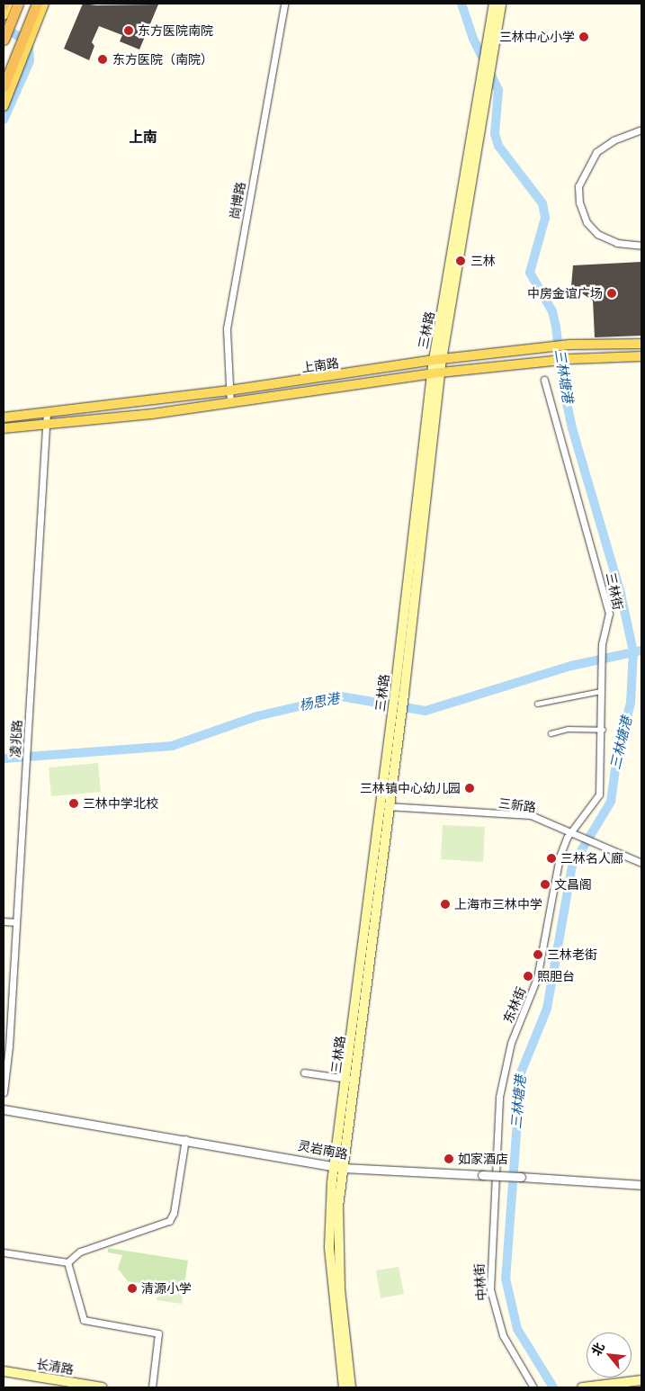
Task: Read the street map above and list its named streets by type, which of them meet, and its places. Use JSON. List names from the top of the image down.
{
  "streets": {
    "main road": ["三林路", "上南路", "长清路"],
    "street": [
      "尚博路",
      "三林街",
      "凌兆路",
      "三新路",
      "东林街",
      "灵岩南路",
      "中林街"
    ]
  },
  "crossings": [
    ["尚博路", "上南路"],
    ["三林路", "上南路"],
    ["三林路", "三新路"],
    ["三林路", "灵岩南路"],
    ["上南路", "凌兆路"],
    ["三林街", "三新路"],
    ["三林街", "东林街"],
    ["三新路", "东林街"],
    ["东林街", "中林街"]
  ],
  "districts": ["上南"],
  "water": ["三林塘港", "杨思港"],
  "places": [
    "东方医院南院",
    "三林中心小学",
    "东方医院（南院）",
    "三林",
    "中房金谊广场",
    "三林镇中心幼儿园",
    "三林中学北校",
    "三林名人廊",
    "文昌阁",
    "上海市三林中学",
    "三林老街",
    "照胆台",
    "如家酒店",
    "清源小学"
  ],
  "north": "top left"
}
